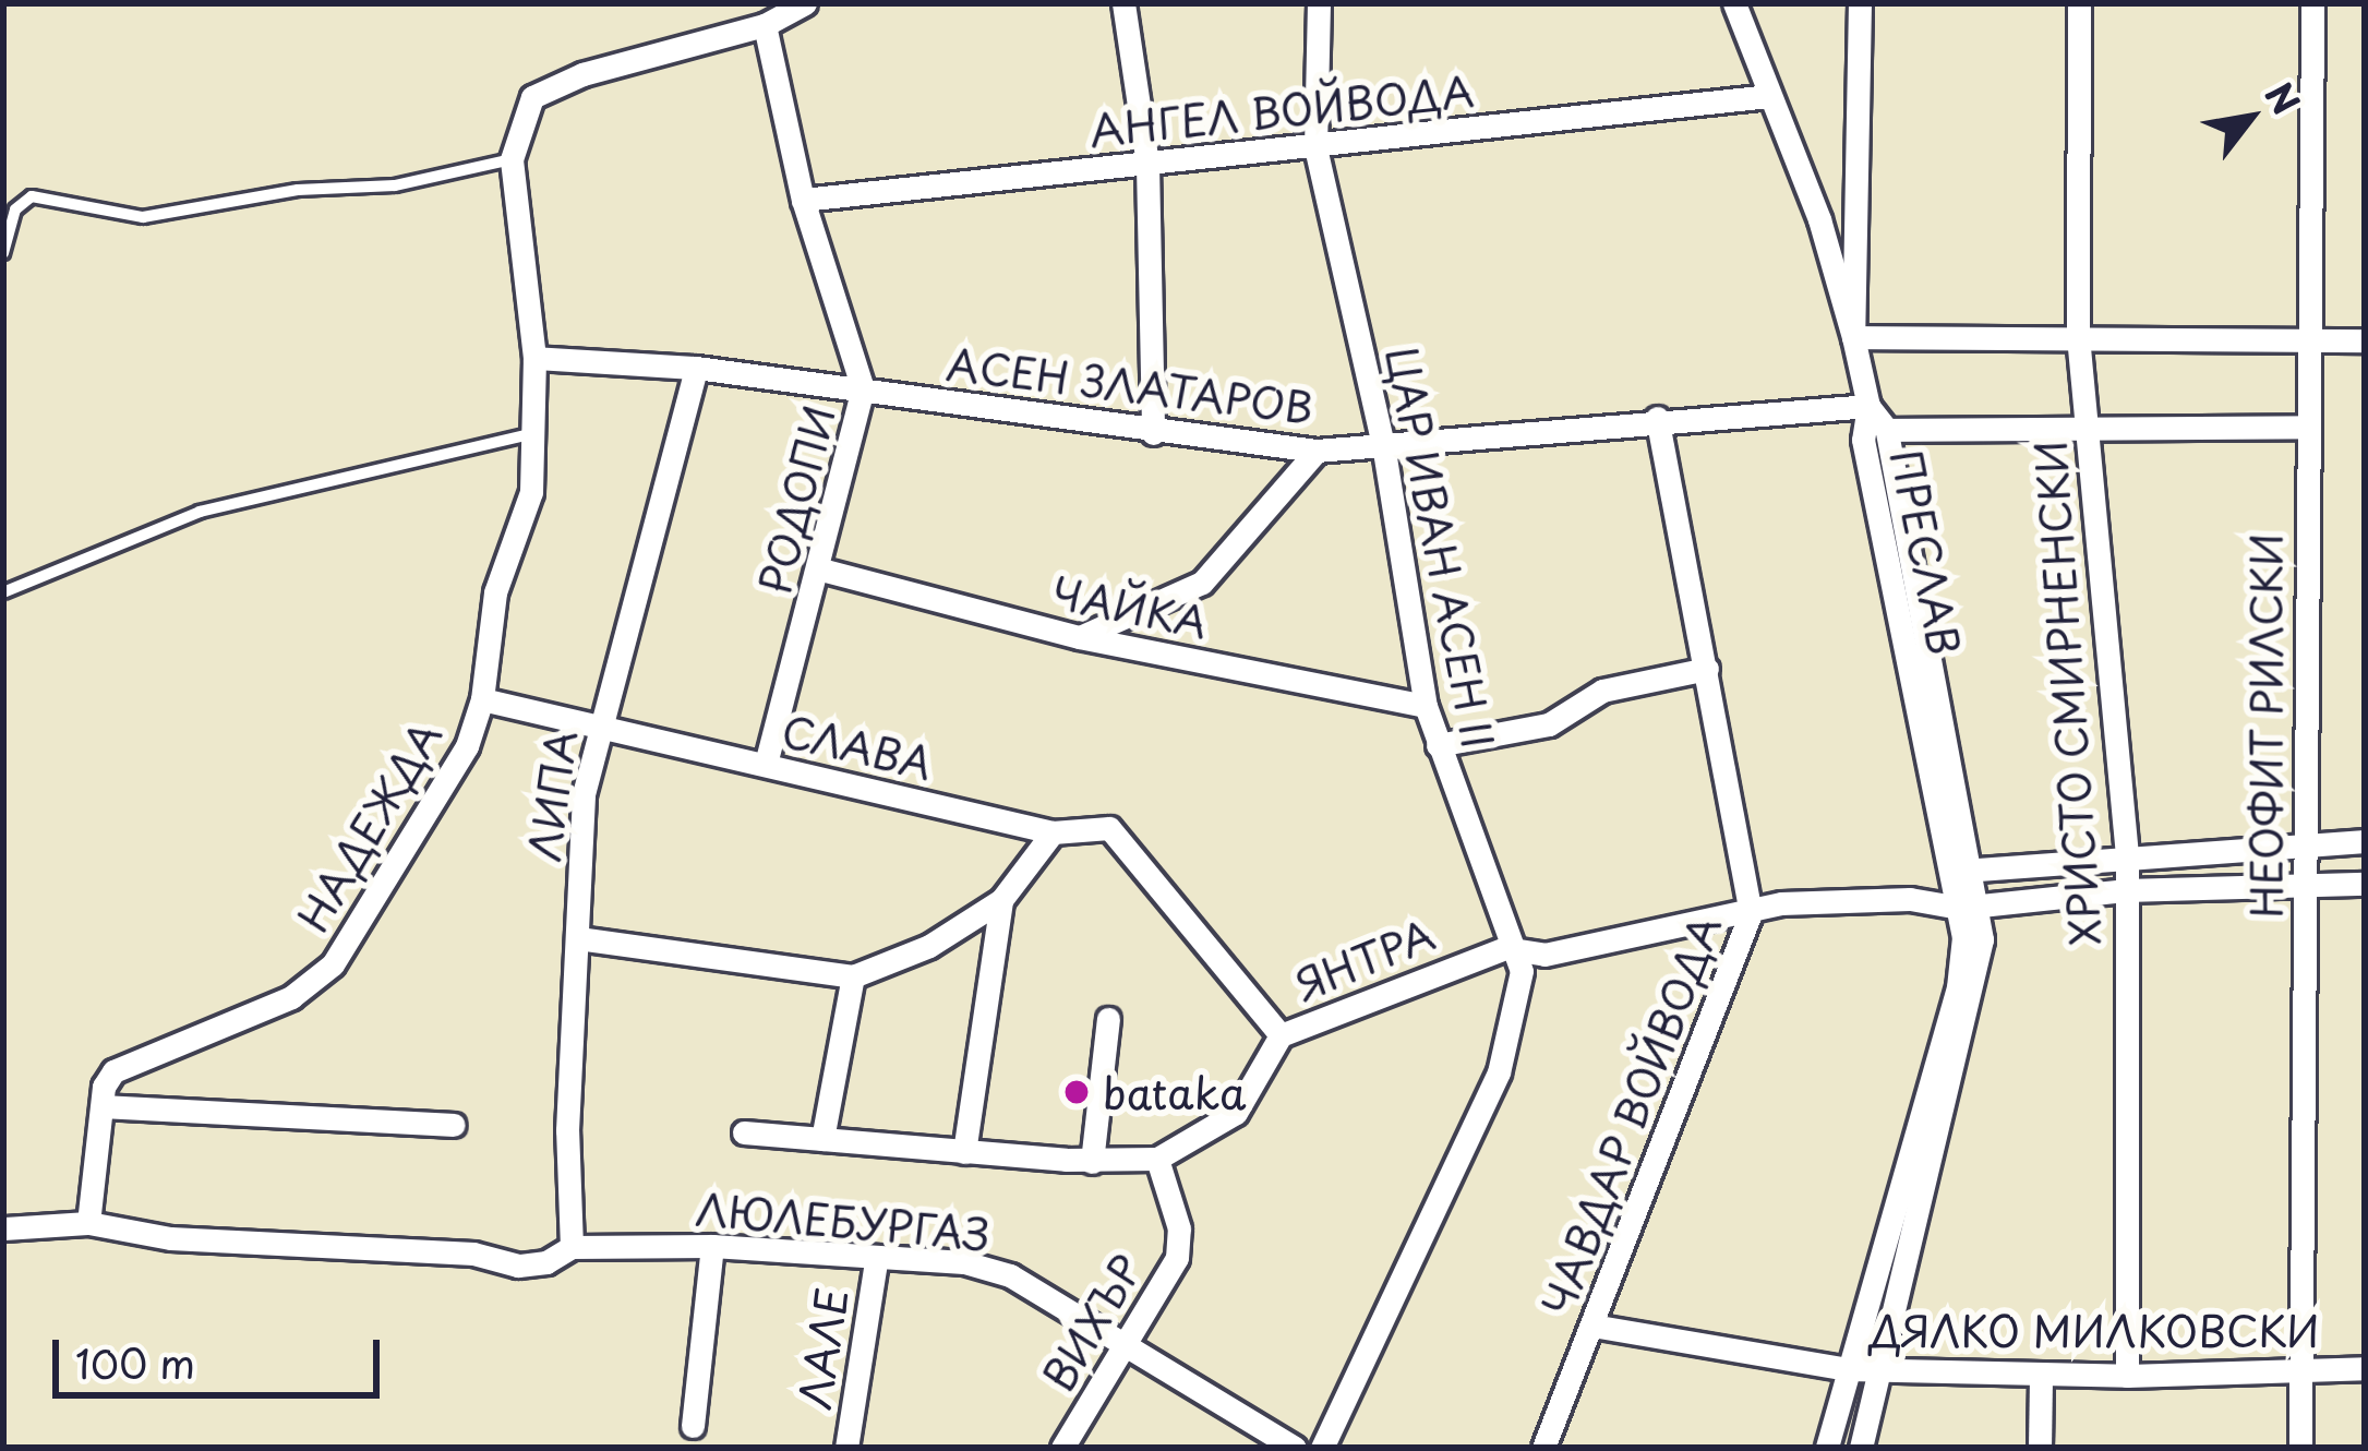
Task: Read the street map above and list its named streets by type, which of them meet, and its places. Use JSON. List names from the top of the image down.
{
  "streets": {
    "street": [
      "АНГЕЛ ВОЙВОДА",
      "АСЕН ЗЛАТАРОВ",
      "РОДОПИ",
      "ЦАР ИВАН АСЕН II",
      "ПРЕСЛАВ",
      "ЧАЙКА",
      "ХРИСТО СМИРНЕНСКИ",
      "НЕОФИТ РИЛСКИ",
      "СЛАВА",
      "ЛИПА",
      "НАДЕЖДА",
      "ЯНТРА",
      "ЧАВДАР ВОЙВОДА",
      "ЛЮЛЕБУРГАЗ",
      "ВИХЪР",
      "ДЯЛКО МИЛКОВСКИ",
      "ЛАЛЕ"
    ]
  },
  "crossings": [
    ["АНГЕЛ ВОЙВОДА", "РОДОПИ"],
    ["АНГЕЛ ВОЙВОДА", "ЦАР ИВАН АСЕН II"],
    ["АСЕН ЗЛАТАРОВ", "РОДОПИ"],
    ["АСЕН ЗЛАТАРОВ", "ЦАР ИВАН АСЕН II"],
    ["АСЕН ЗЛАТАРОВ", "ПРЕСЛАВ"],
    ["АСЕН ЗЛАТАРОВ", "ЛИПА"],
    ["АСЕН ЗЛАТАРОВ", "НАДЕЖДА"],
    ["АСЕН ЗЛАТАРОВ", "ЧАВДАР ВОЙВОДА"],
    ["РОДОПИ", "ЧАЙКА"],
    ["РОДОПИ", "СЛАВА"],
    ["ЦАР ИВАН АСЕН II", "ЧАЙКА"],
    ["ЦАР ИВАН АСЕН II", "ЯНТРА"],
    ["ПРЕСЛАВ", "ДЯЛКО МИЛКОВСКИ"],
    ["ХРИСТО СМИРНЕНСКИ", "ДЯЛКО МИЛКОВСКИ"],
    ["НЕОФИТ РИЛСКИ", "ДЯЛКО МИЛКОВСКИ"],
    ["СЛАВА", "ЛИПА"],
    ["СЛАВА", "ЯНТРА"],
    ["ЛИПА", "ЛЮЛЕБУРГАЗ"],
    ["ЯНТРА", "ЧАВДАР ВОЙВОДА"],
    ["ЯНТРА", "ВИХЪР"],
    ["ЧАВДАР ВОЙВОДА", "ДЯЛКО МИЛКОВСКИ"],
    ["ЛЮЛЕБУРГАЗ", "ВИХЪР"],
    ["ЛЮЛЕБУРГАЗ", "ЛАЛЕ"]
  ],
  "places": ["bataka"],
  "scale_bar": "100 m",
  "north": "top right"
}
